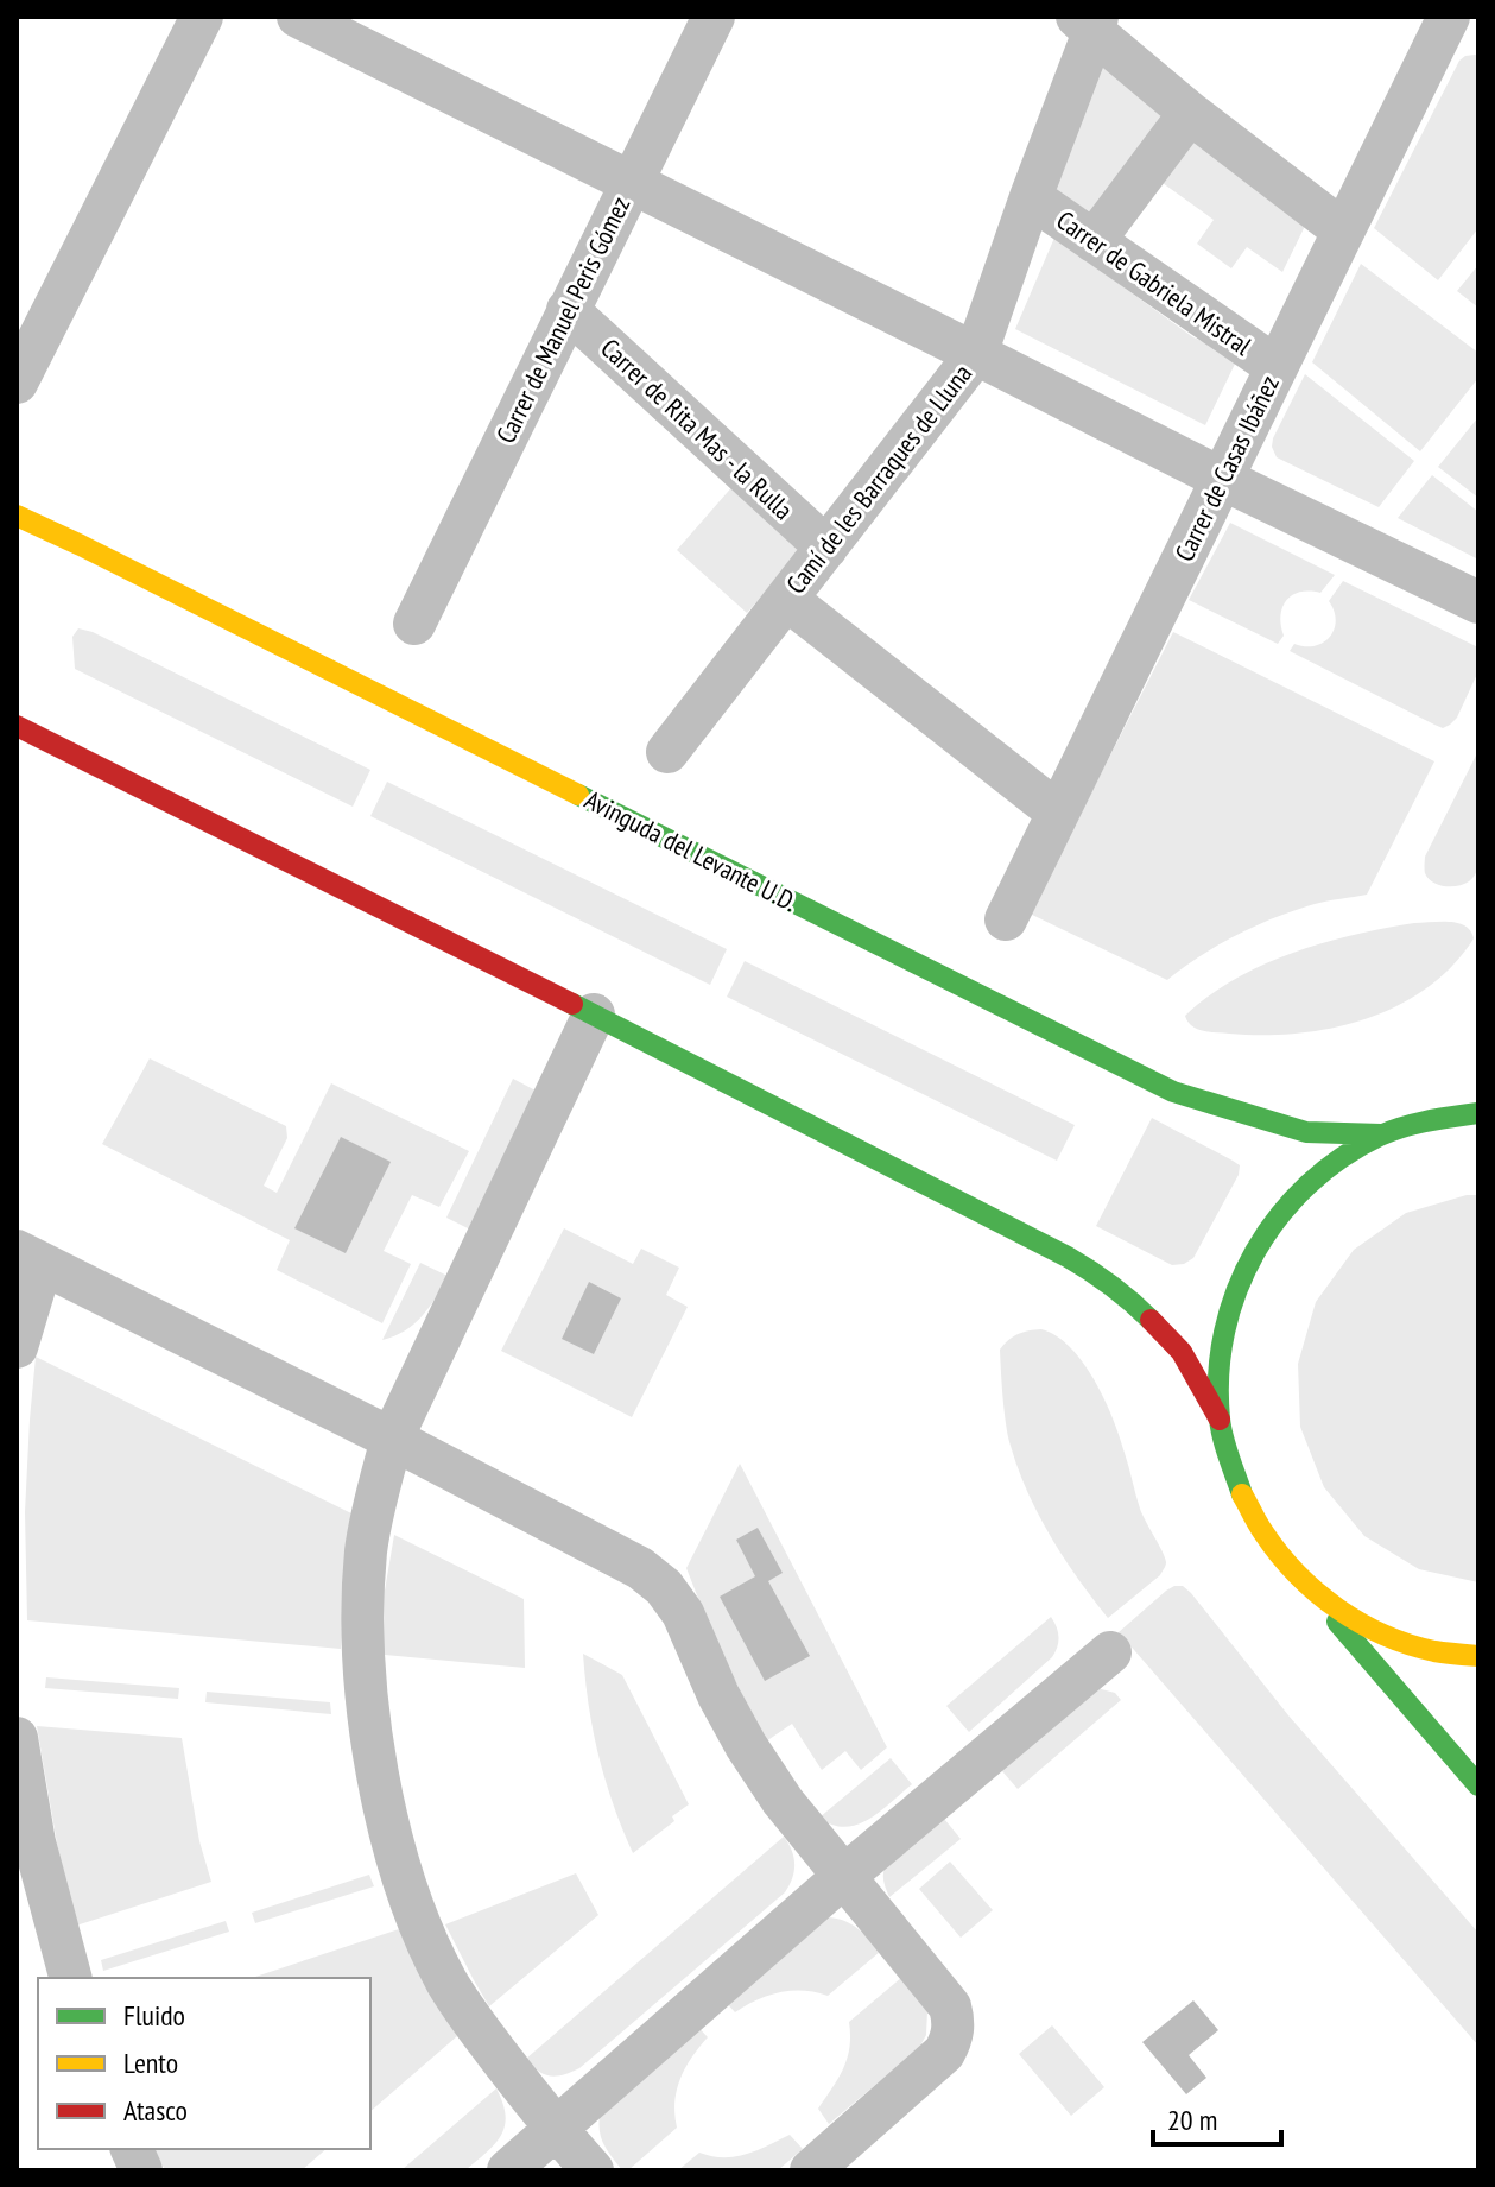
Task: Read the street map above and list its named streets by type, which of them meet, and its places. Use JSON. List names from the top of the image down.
{
  "streets": {
    "street": [
      "Carrer de Gabriela Mistral",
      "Carrer de Manuel Peris Gómez",
      "Carrer de Rita Mas - la Rulla",
      "Carrer de Casas Ibáñez",
      "Camí de les Barraques de Lluna",
      "Avinguda del Levante U.D."
    ]
  },
  "crossings": [
    ["Carrer de Gabriela Mistral", "Carrer de Casas Ibáñez"],
    ["Carrer de Gabriela Mistral", "Camí de les Barraques de Lluna"],
    ["Carrer de Manuel Peris Gómez", "Carrer de Rita Mas - la Rulla"],
    ["Carrer de Rita Mas - la Rulla", "Camí de les Barraques de Lluna"]
  ],
  "legend": ["Fluido", "Lento", "Atasco"],
  "scale_bar": "20 m"
}
